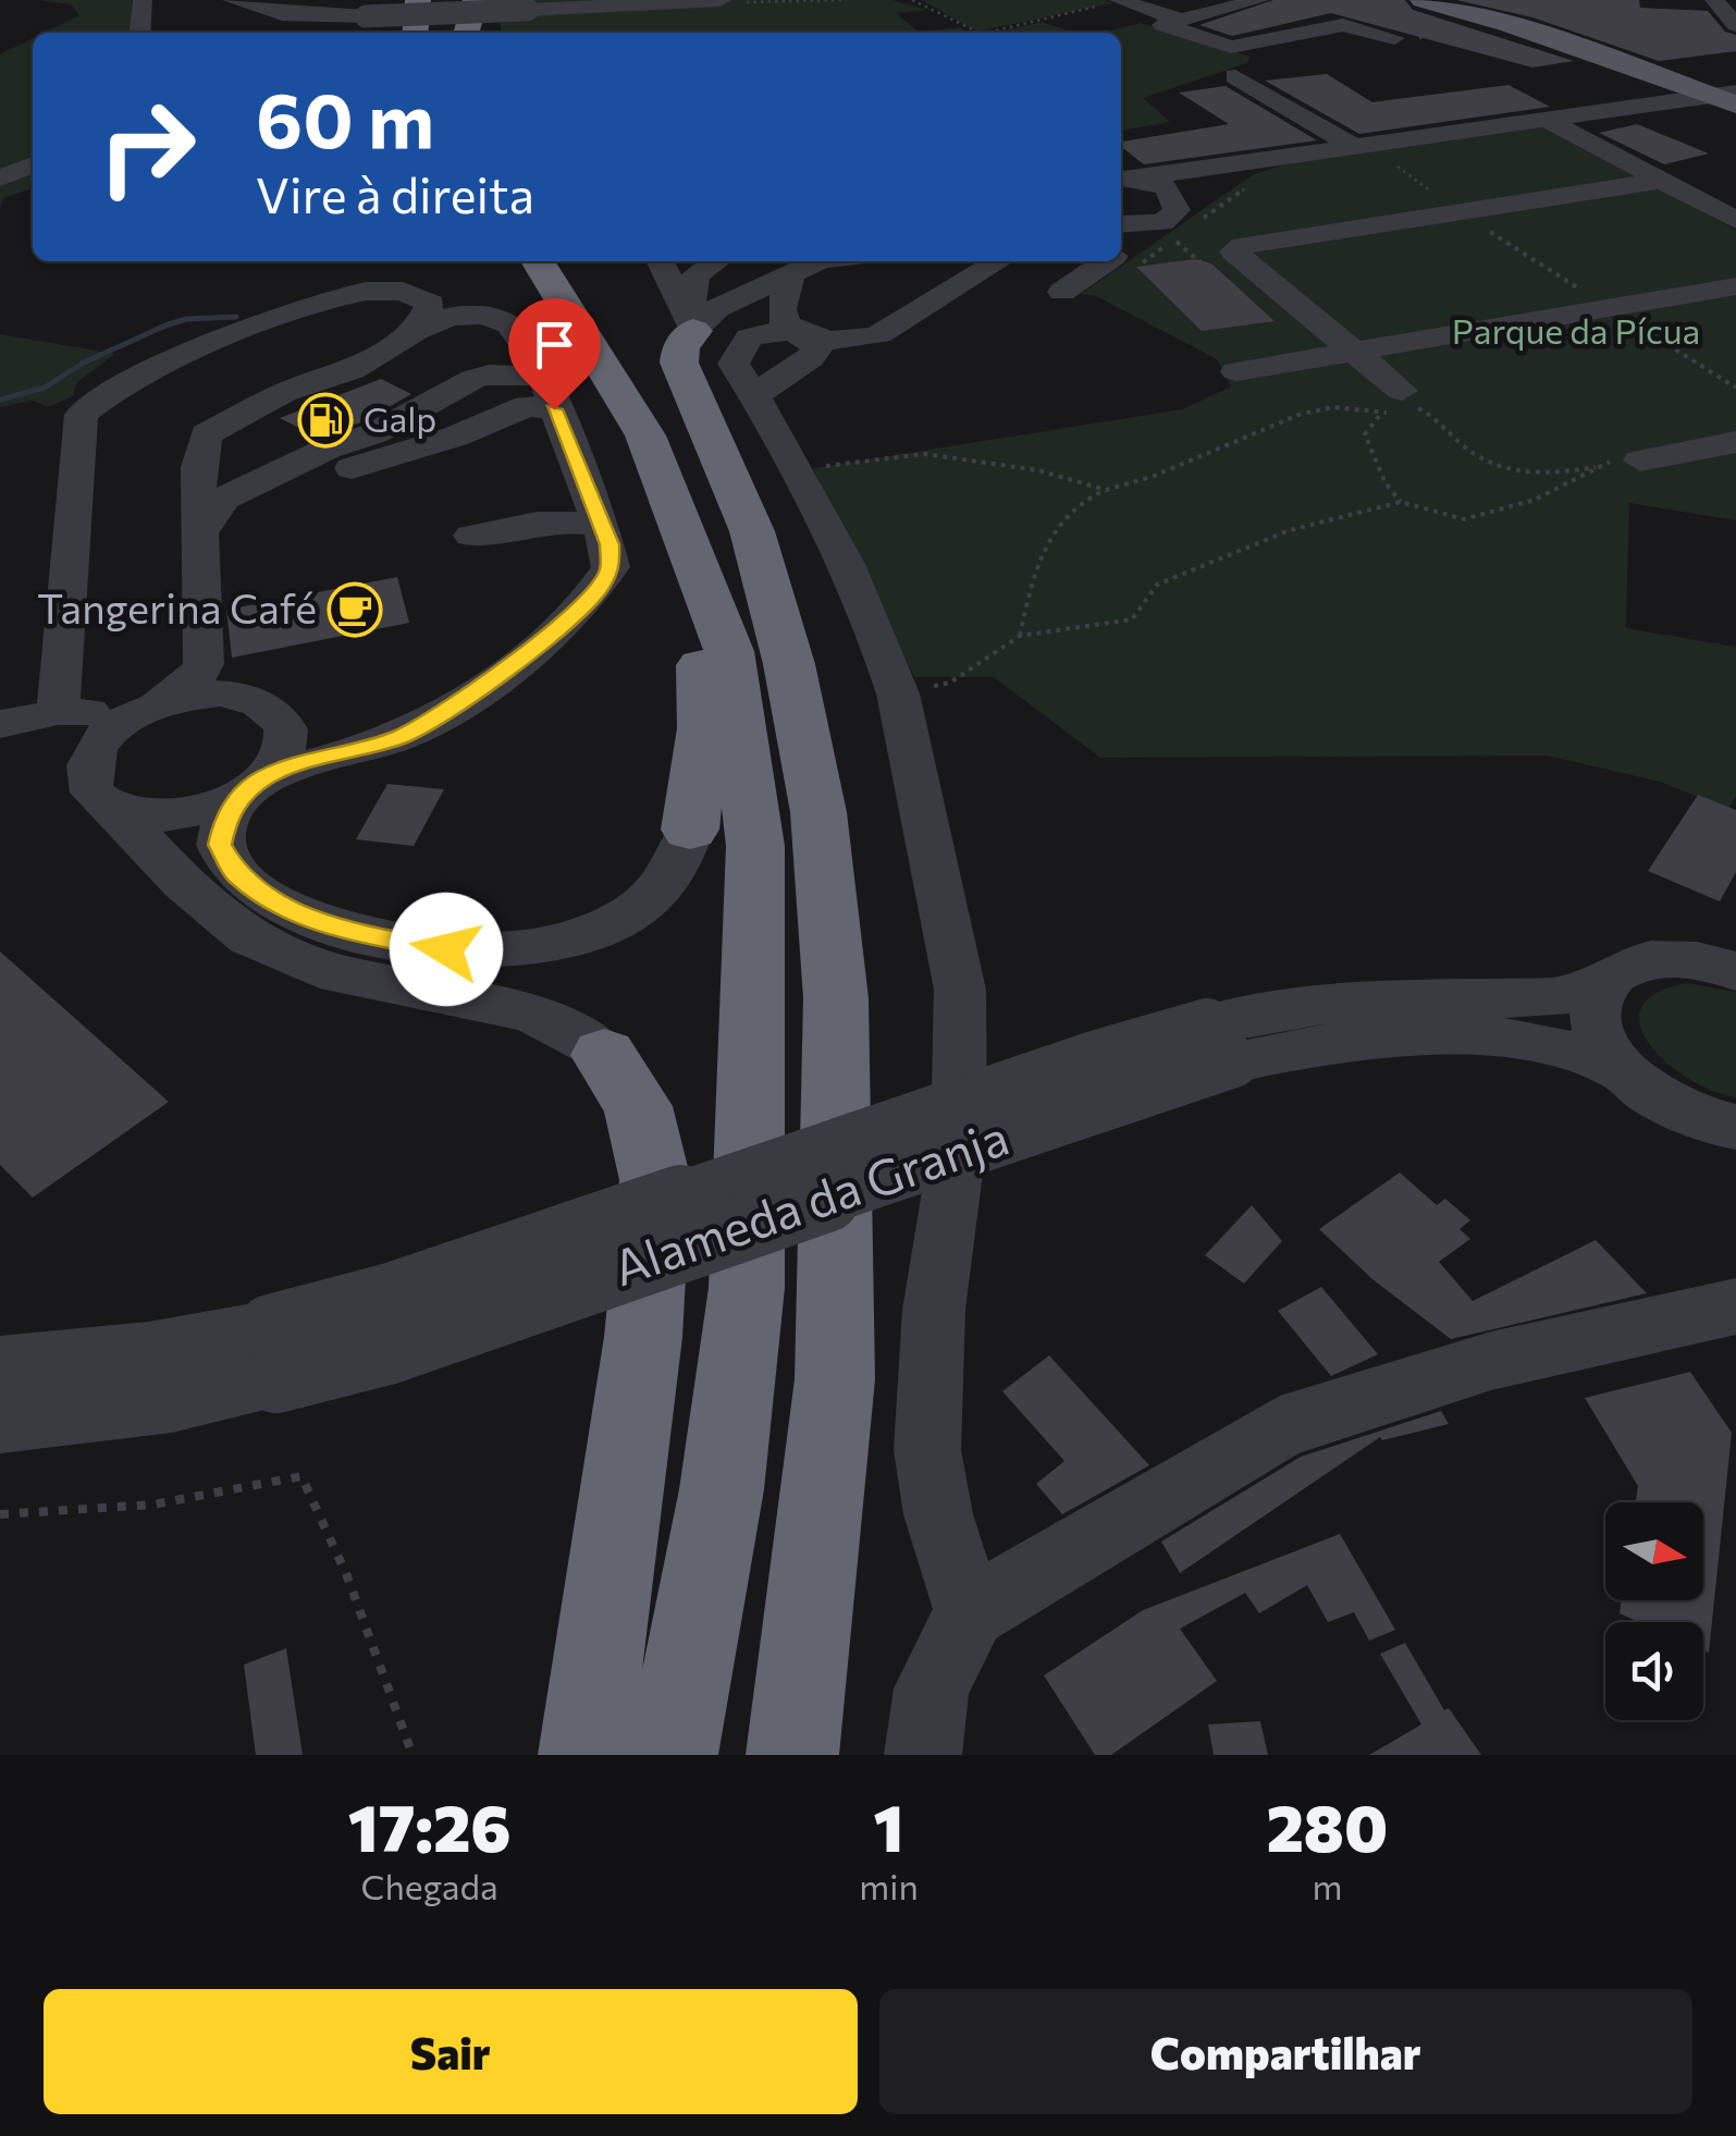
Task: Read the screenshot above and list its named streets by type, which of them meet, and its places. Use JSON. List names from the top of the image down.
{
  "streets": {
    "street": ["Alameda da Granja"]
  },
  "parks": ["Parque da Pícua"],
  "places": {
    "fuel station": ["Galp"],
    "cafe": ["Tangerina Café"]
  },
  "north": "right",
  "page": {
    "turn": ["60 m", "Vire à direita"],
    "eta": [
      "17:26",
      "Chegada",
      "1",
      "min",
      "280",
      "m"
    ],
    "buttons": ["Sair", "Compartilhar"]
  }
}
